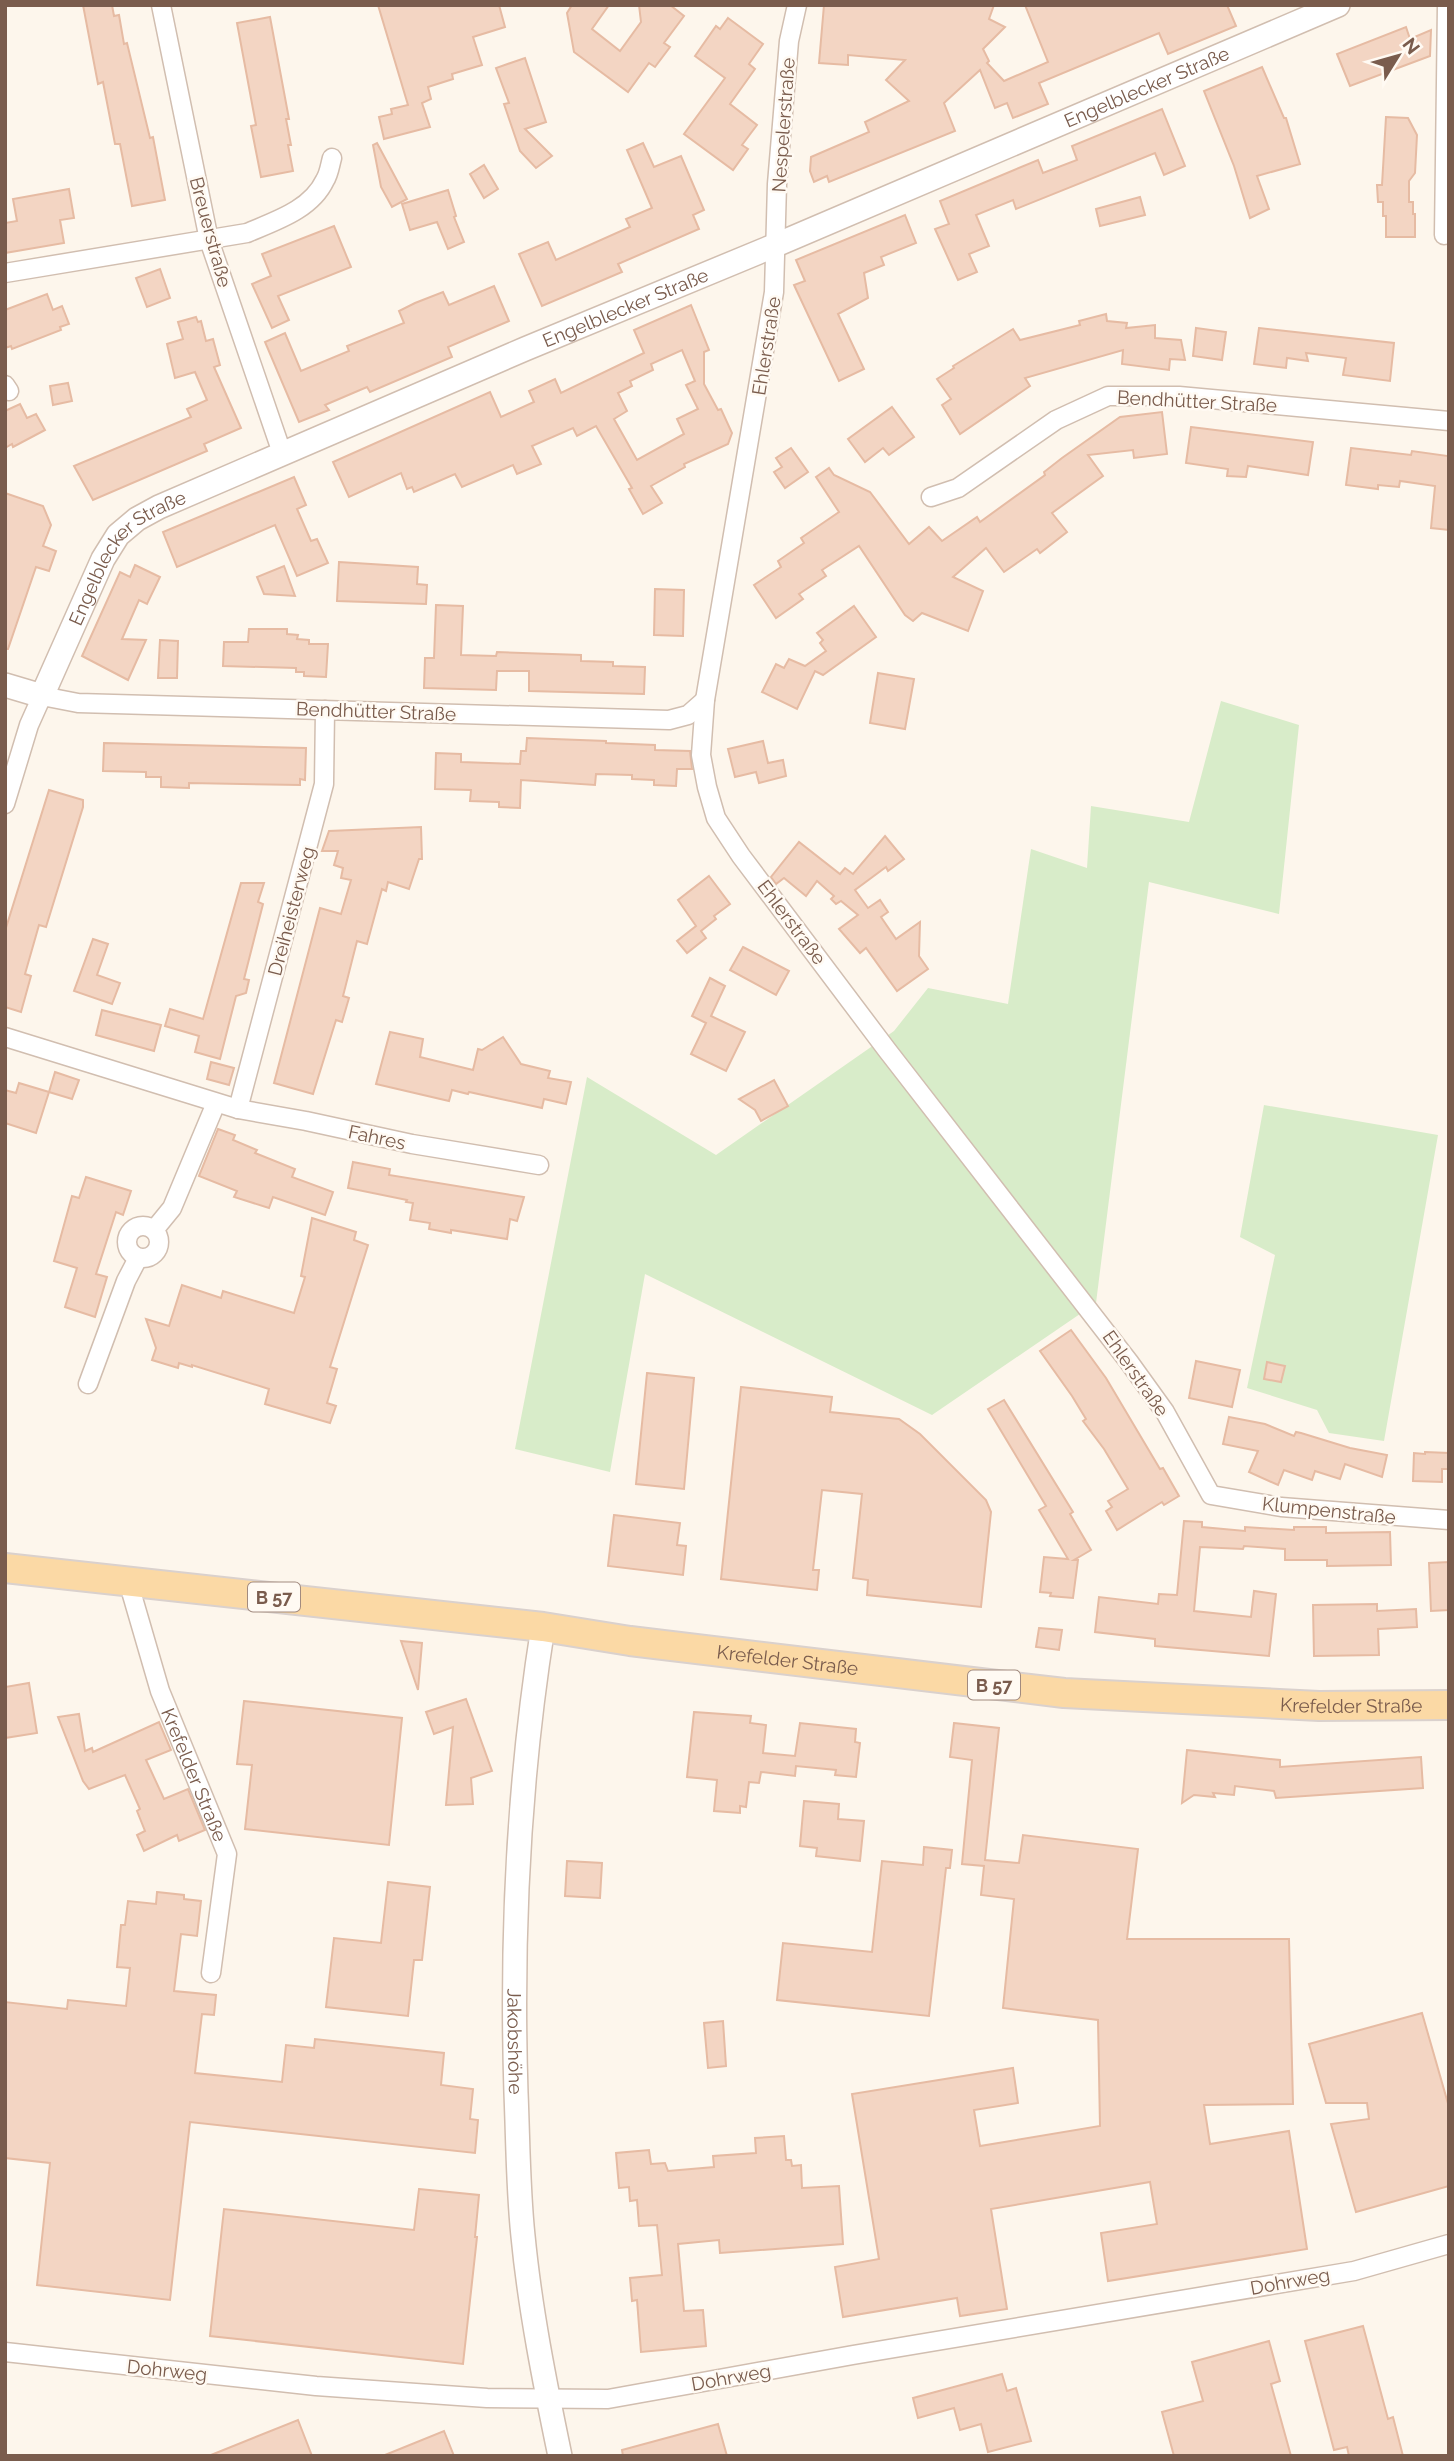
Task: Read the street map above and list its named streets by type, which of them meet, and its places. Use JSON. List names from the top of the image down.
{
  "streets": {
    "main road": ["B 57", "Krefelder Straße"],
    "street": [
      "Engelblecker Straße",
      "Nespelerstraße",
      "Breuerstraße",
      "Ehlerstraße",
      "Bendhütter Straße",
      "Dreiheisterweg",
      "Fahres",
      "Klumpenstraße",
      "Jakobshöhe",
      "Dohrweg"
    ]
  },
  "crossings": [
    ["Engelblecker Straße", "Nespelerstraße"],
    ["Engelblecker Straße", "Breuerstraße"],
    ["Engelblecker Straße", "Ehlerstraße"],
    ["Engelblecker Straße", "Bendhütter Straße"],
    ["Nespelerstraße", "Ehlerstraße"],
    ["Ehlerstraße", "Bendhütter Straße"],
    ["Ehlerstraße", "Klumpenstraße"],
    ["Bendhütter Straße", "Dreiheisterweg"],
    ["Dreiheisterweg", "Fahres"],
    ["Krefelder Straße", "Jakobshöhe"],
    ["Jakobshöhe", "Dohrweg"]
  ],
  "north": "top right"
}
